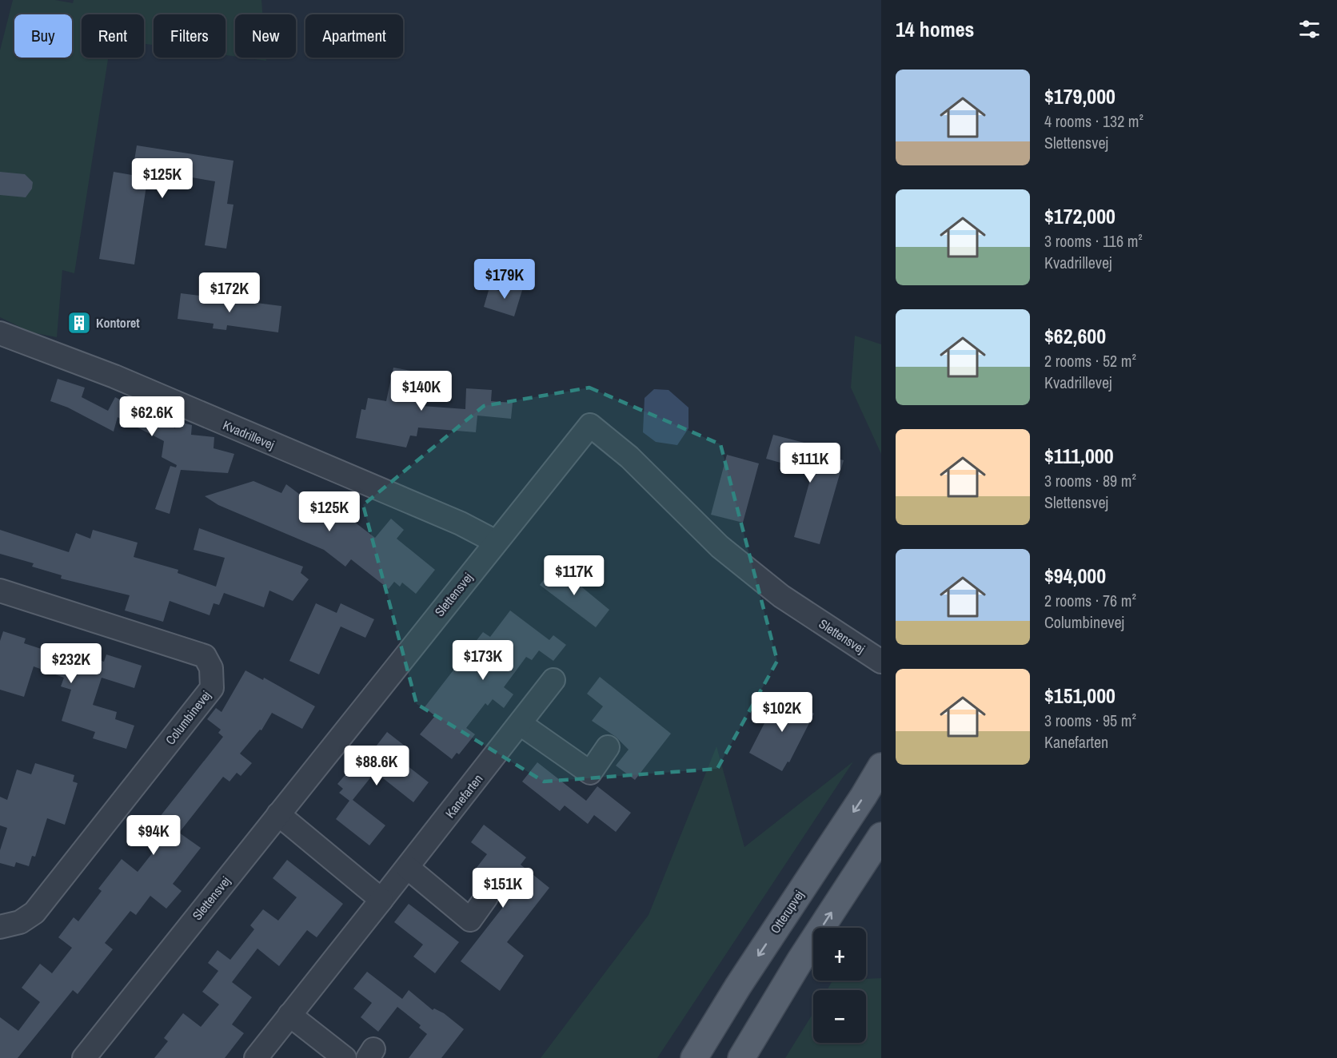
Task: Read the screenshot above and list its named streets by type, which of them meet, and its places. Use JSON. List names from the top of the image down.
{
  "streets": {
    "main road": ["Otterupvej"],
    "street": [
      "Kvadrillevej",
      "Slettensvej",
      "Columbinevej",
      "Kanefarten"
    ]
  },
  "crossings": [
    ["Kvadrillevej", "Slettensvej"]
  ],
  "places": {
    "building": ["Kontoret"]
  },
  "page": {
    "heading": "14 homes",
    "chip": [
      "Buy",
      "Rent",
      "Filters",
      "New",
      "Apartment"
    ],
    "list": [
      {
        "name": "$179,000",
        "note": "4 rooms · 132 m² · Slettensvej"
      },
      {
        "name": "$172,000",
        "note": "3 rooms · 116 m² · Kvadrillevej"
      },
      {
        "name": "$62,600",
        "note": "2 rooms · 52 m² · Kvadrillevej"
      },
      {
        "name": "$111,000",
        "note": "3 rooms · 89 m² · Slettensvej"
      },
      {
        "name": "$94,000",
        "note": "2 rooms · 76 m² · Columbinevej"
      },
      {
        "name": "$151,000",
        "note": "3 rooms · 95 m² · Kanefarten"
      }
    ],
    "price": [
      "$125K",
      "$179K",
      "$172K",
      "$140K",
      "$62.6K",
      "$111K",
      "$125K",
      "$117K",
      "$173K",
      "$232K",
      "$102K",
      "$88.6K",
      "$94K",
      "$151K"
    ],
    "map_buttons": ["+", "−"]
  }
}
